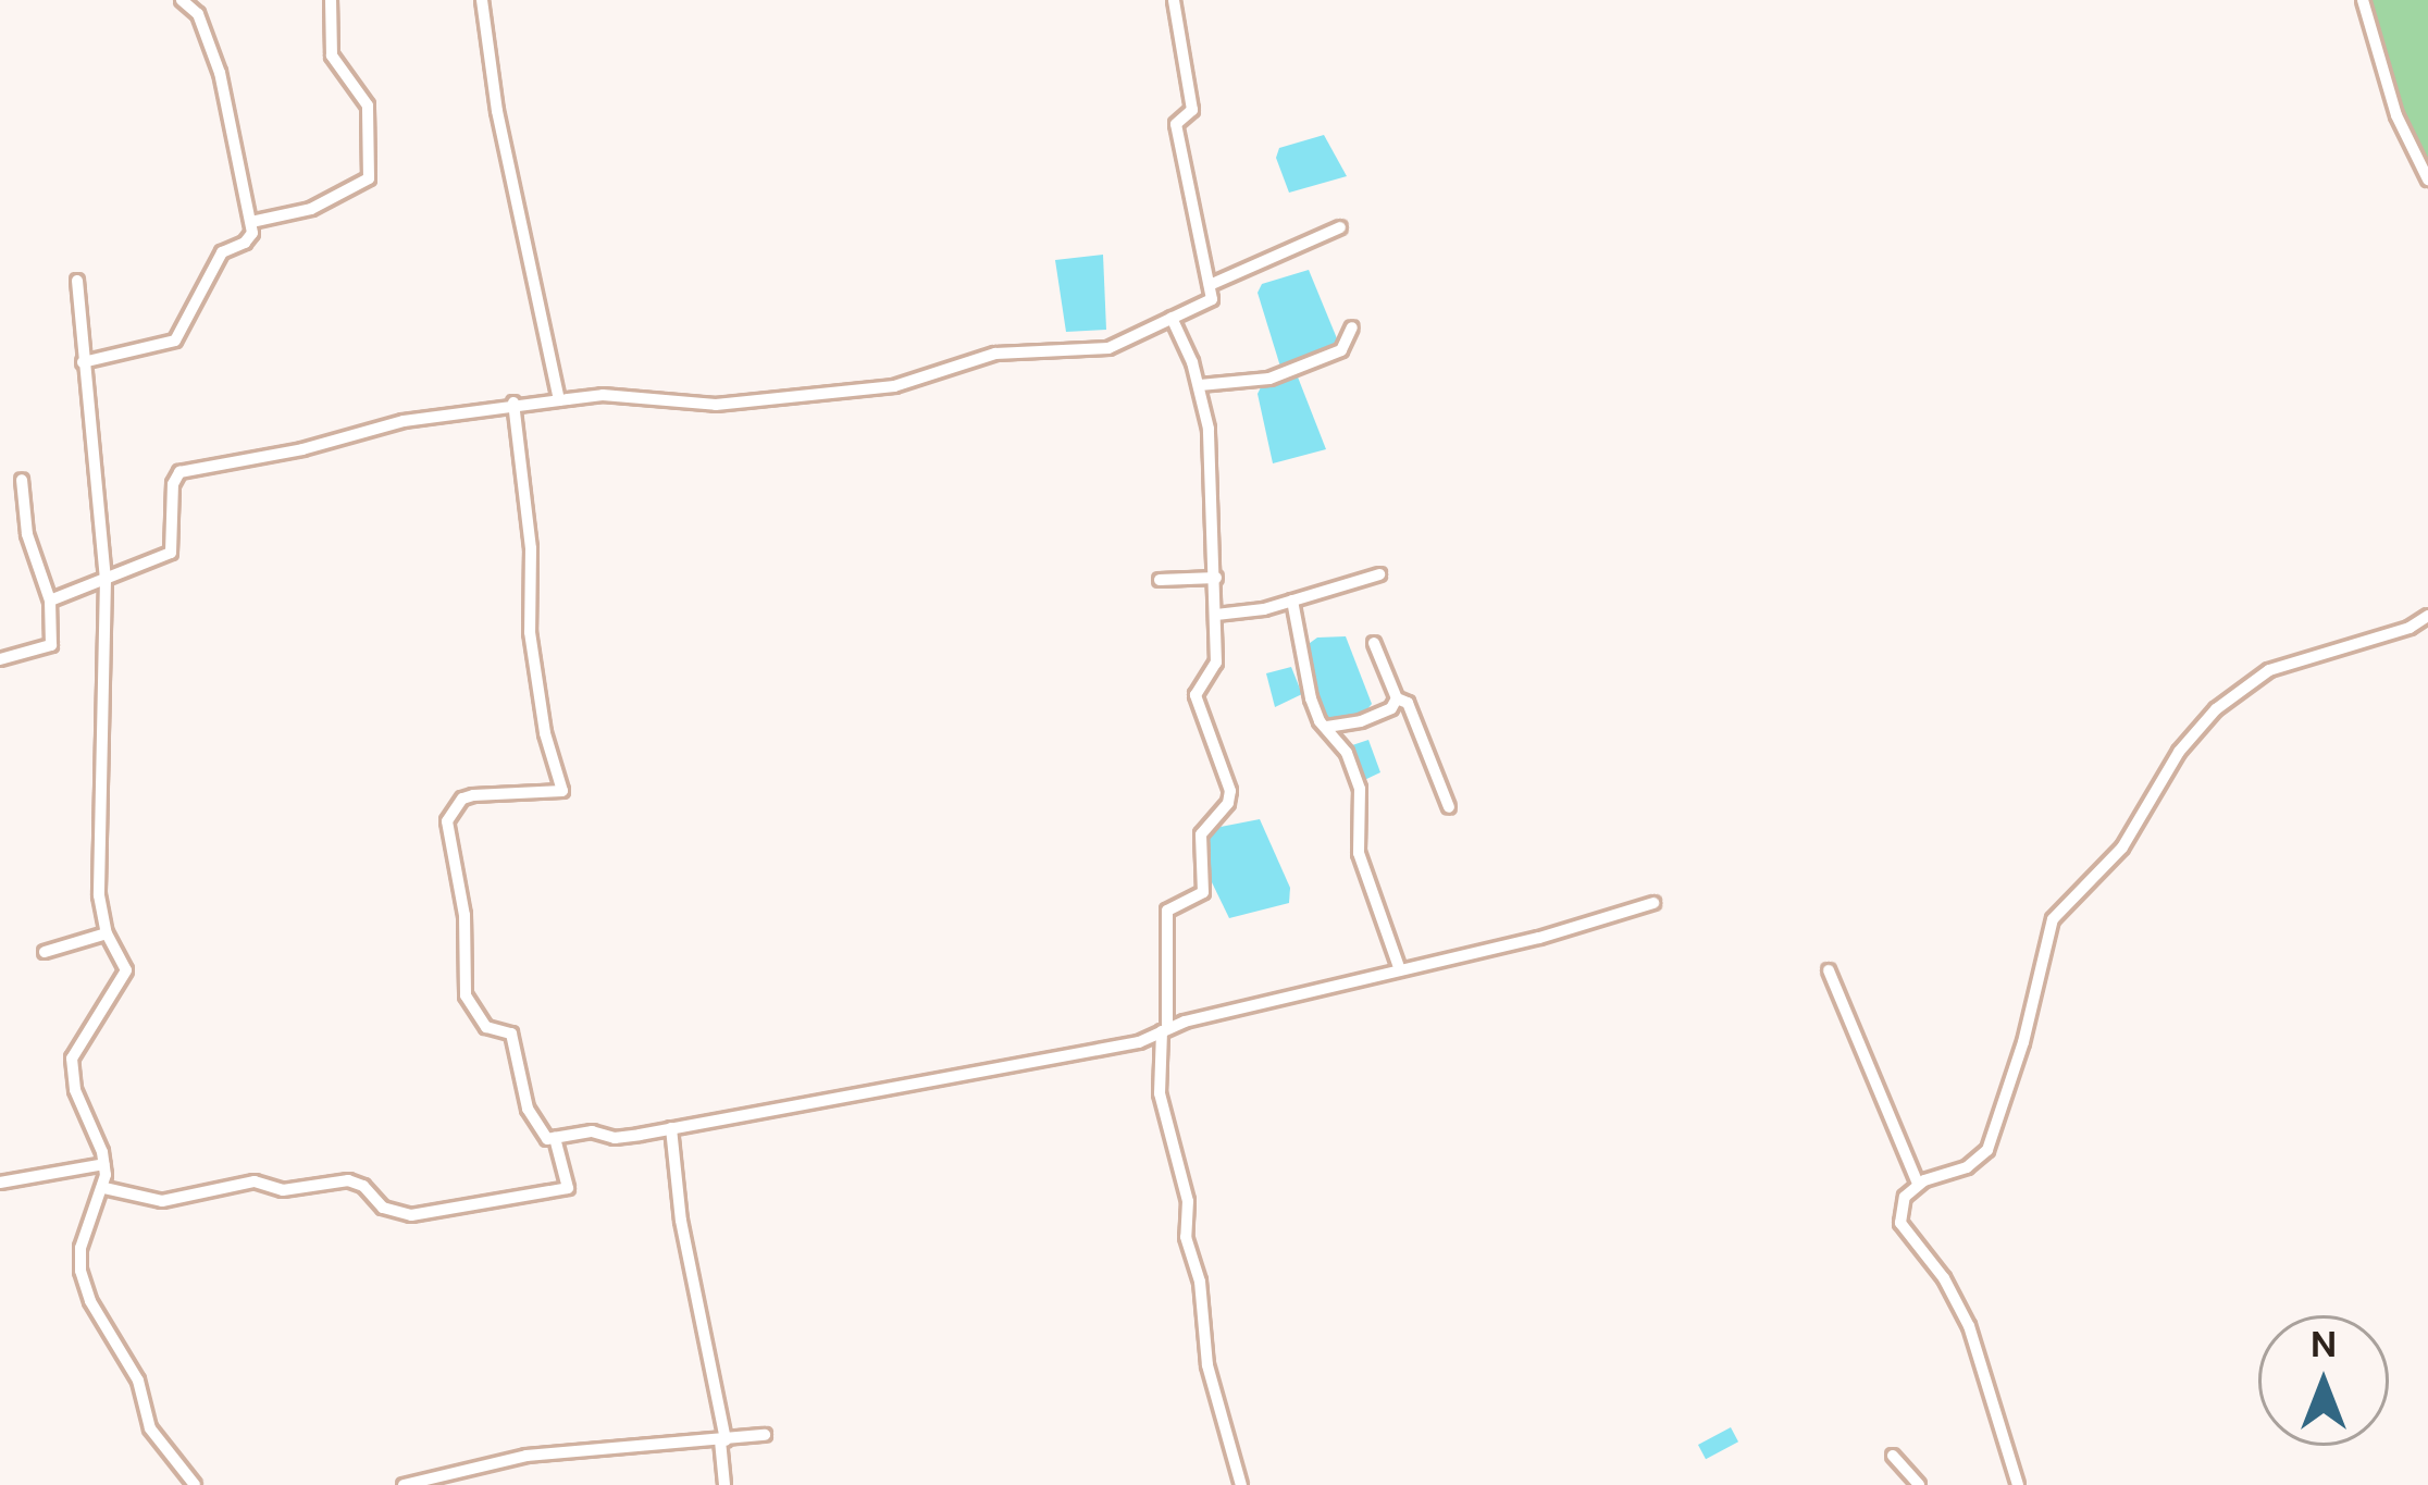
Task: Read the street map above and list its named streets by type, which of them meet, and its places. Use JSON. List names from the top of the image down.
{
  "north": "top"
}
